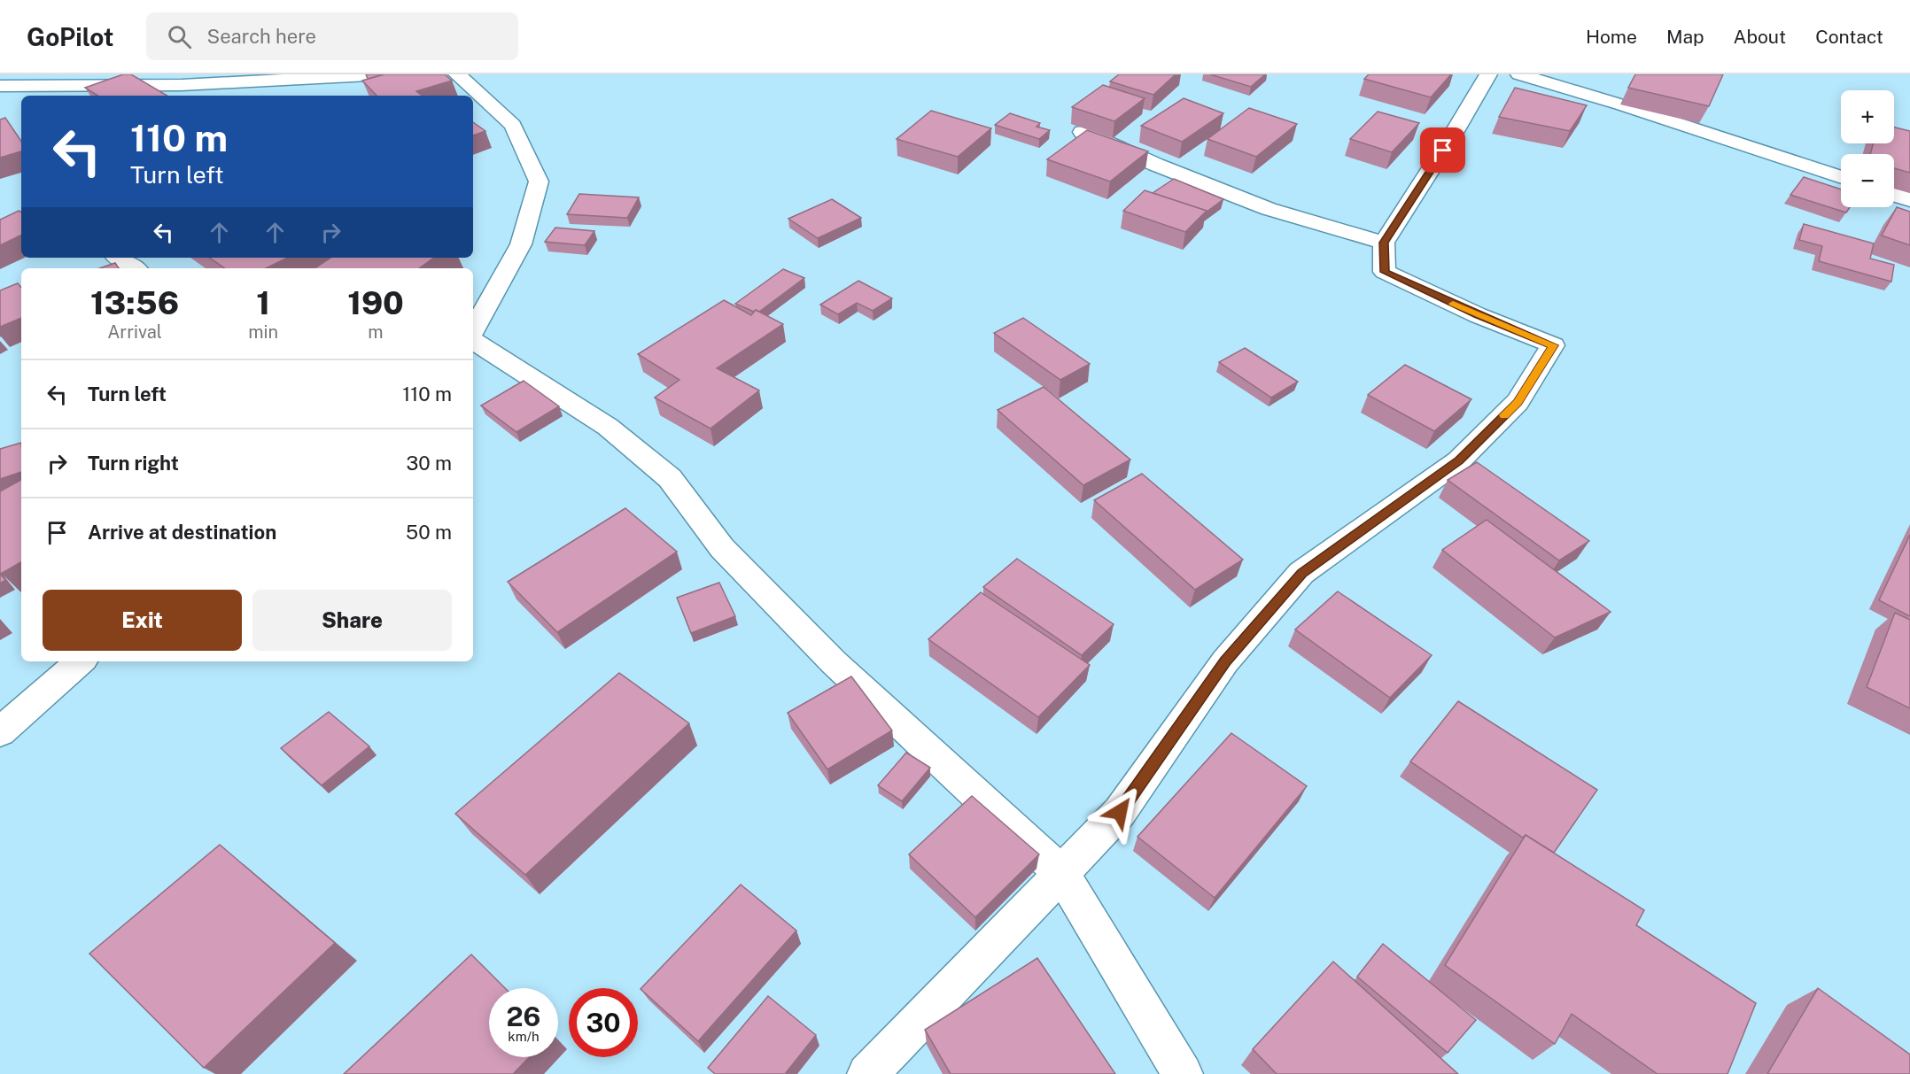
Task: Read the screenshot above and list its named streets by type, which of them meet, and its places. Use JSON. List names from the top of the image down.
{
  "page": {
    "header": "GoPilot",
    "search": "Search here",
    "nav": [
      "Home",
      "Map",
      "About",
      "Contact"
    ],
    "map_buttons": ["+", "−"],
    "turn": ["110 m", "Turn left"],
    "eta": [
      "13:56",
      "Arrival",
      "1",
      "min",
      "190",
      "m"
    ],
    "list": [
      {
        "name": "Turn left",
        "value": "110 m"
      },
      {
        "name": "Turn right",
        "value": "30 m"
      },
      {
        "name": "Arrive at destination",
        "value": "50 m"
      }
    ],
    "buttons": ["Exit", "Share"],
    "speed": "26 km/h",
    "limit": "30"
  }
}
